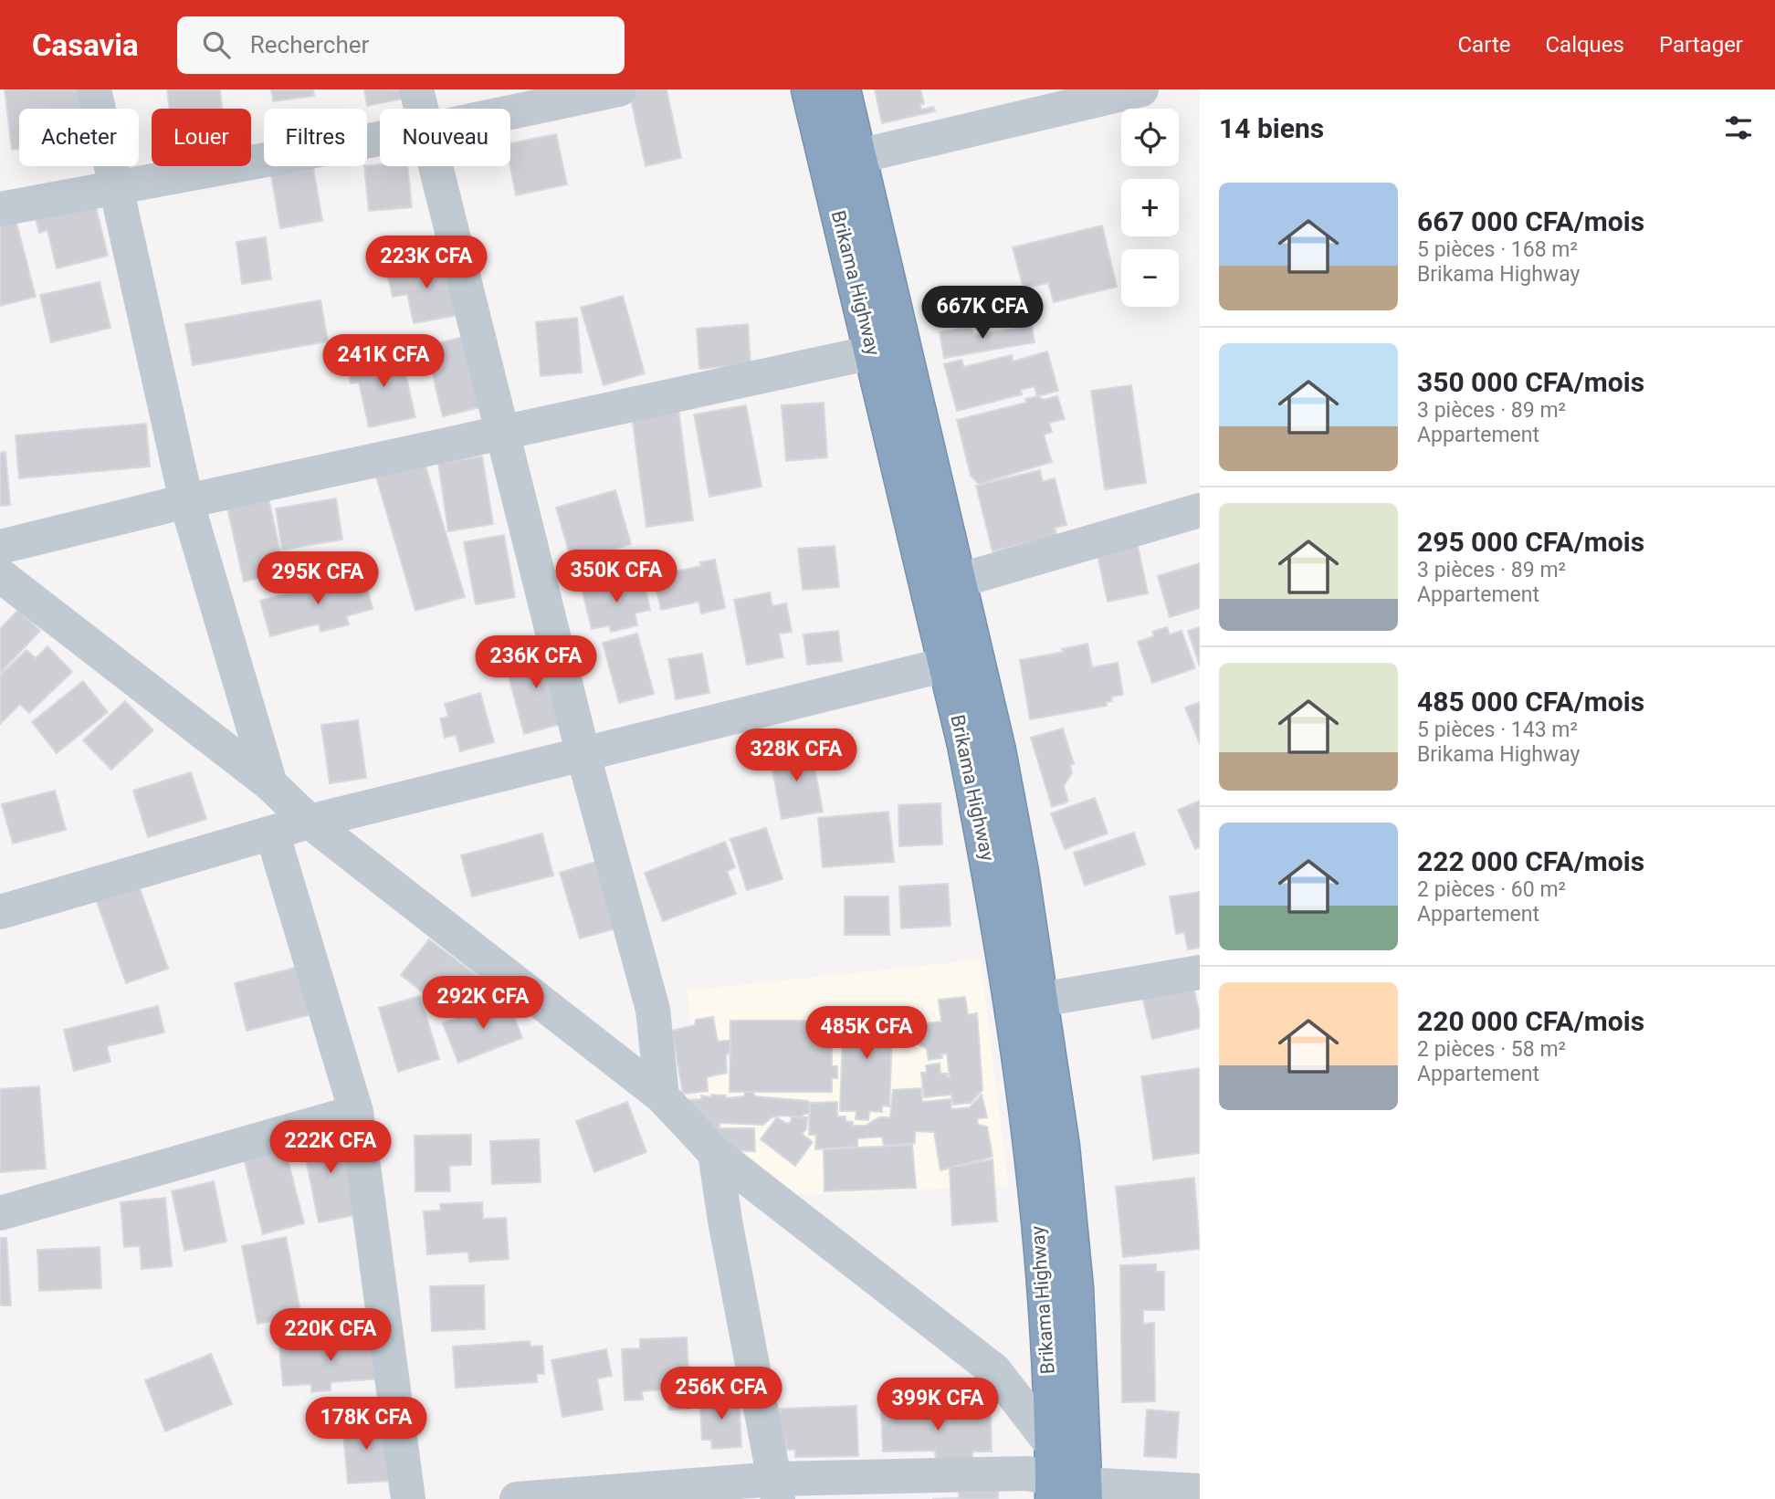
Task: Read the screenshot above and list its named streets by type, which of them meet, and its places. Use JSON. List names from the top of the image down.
{
  "streets": {
    "highway": ["Brikama Highway"]
  },
  "page": {
    "header": "Casavia",
    "search": "Rechercher",
    "nav": ["Carte", "Calques", "Partager"],
    "heading": "14 biens",
    "map_buttons": ["+", "−"],
    "chip": [
      "Acheter",
      "Louer",
      "Filtres",
      "Nouveau"
    ],
    "list": [
      {
        "name": "667 000 CFA/mois",
        "note": "5 pièces · 168 m² · Brikama Highway"
      },
      {
        "name": "350 000 CFA/mois",
        "note": "3 pièces · 89 m² · Appartement"
      },
      {
        "name": "295 000 CFA/mois",
        "note": "3 pièces · 89 m² · Appartement"
      },
      {
        "name": "485 000 CFA/mois",
        "note": "5 pièces · 143 m² · Brikama Highway"
      },
      {
        "name": "222 000 CFA/mois",
        "note": "2 pièces · 60 m² · Appartement"
      },
      {
        "name": "220 000 CFA/mois",
        "note": "2 pièces · 58 m² · Appartement"
      }
    ],
    "price": [
      "223K CFA",
      "667K CFA",
      "241K CFA",
      "350K CFA",
      "295K CFA",
      "236K CFA",
      "328K CFA",
      "292K CFA",
      "485K CFA",
      "222K CFA",
      "220K CFA",
      "256K CFA",
      "399K CFA",
      "178K CFA"
    ]
  }
}
